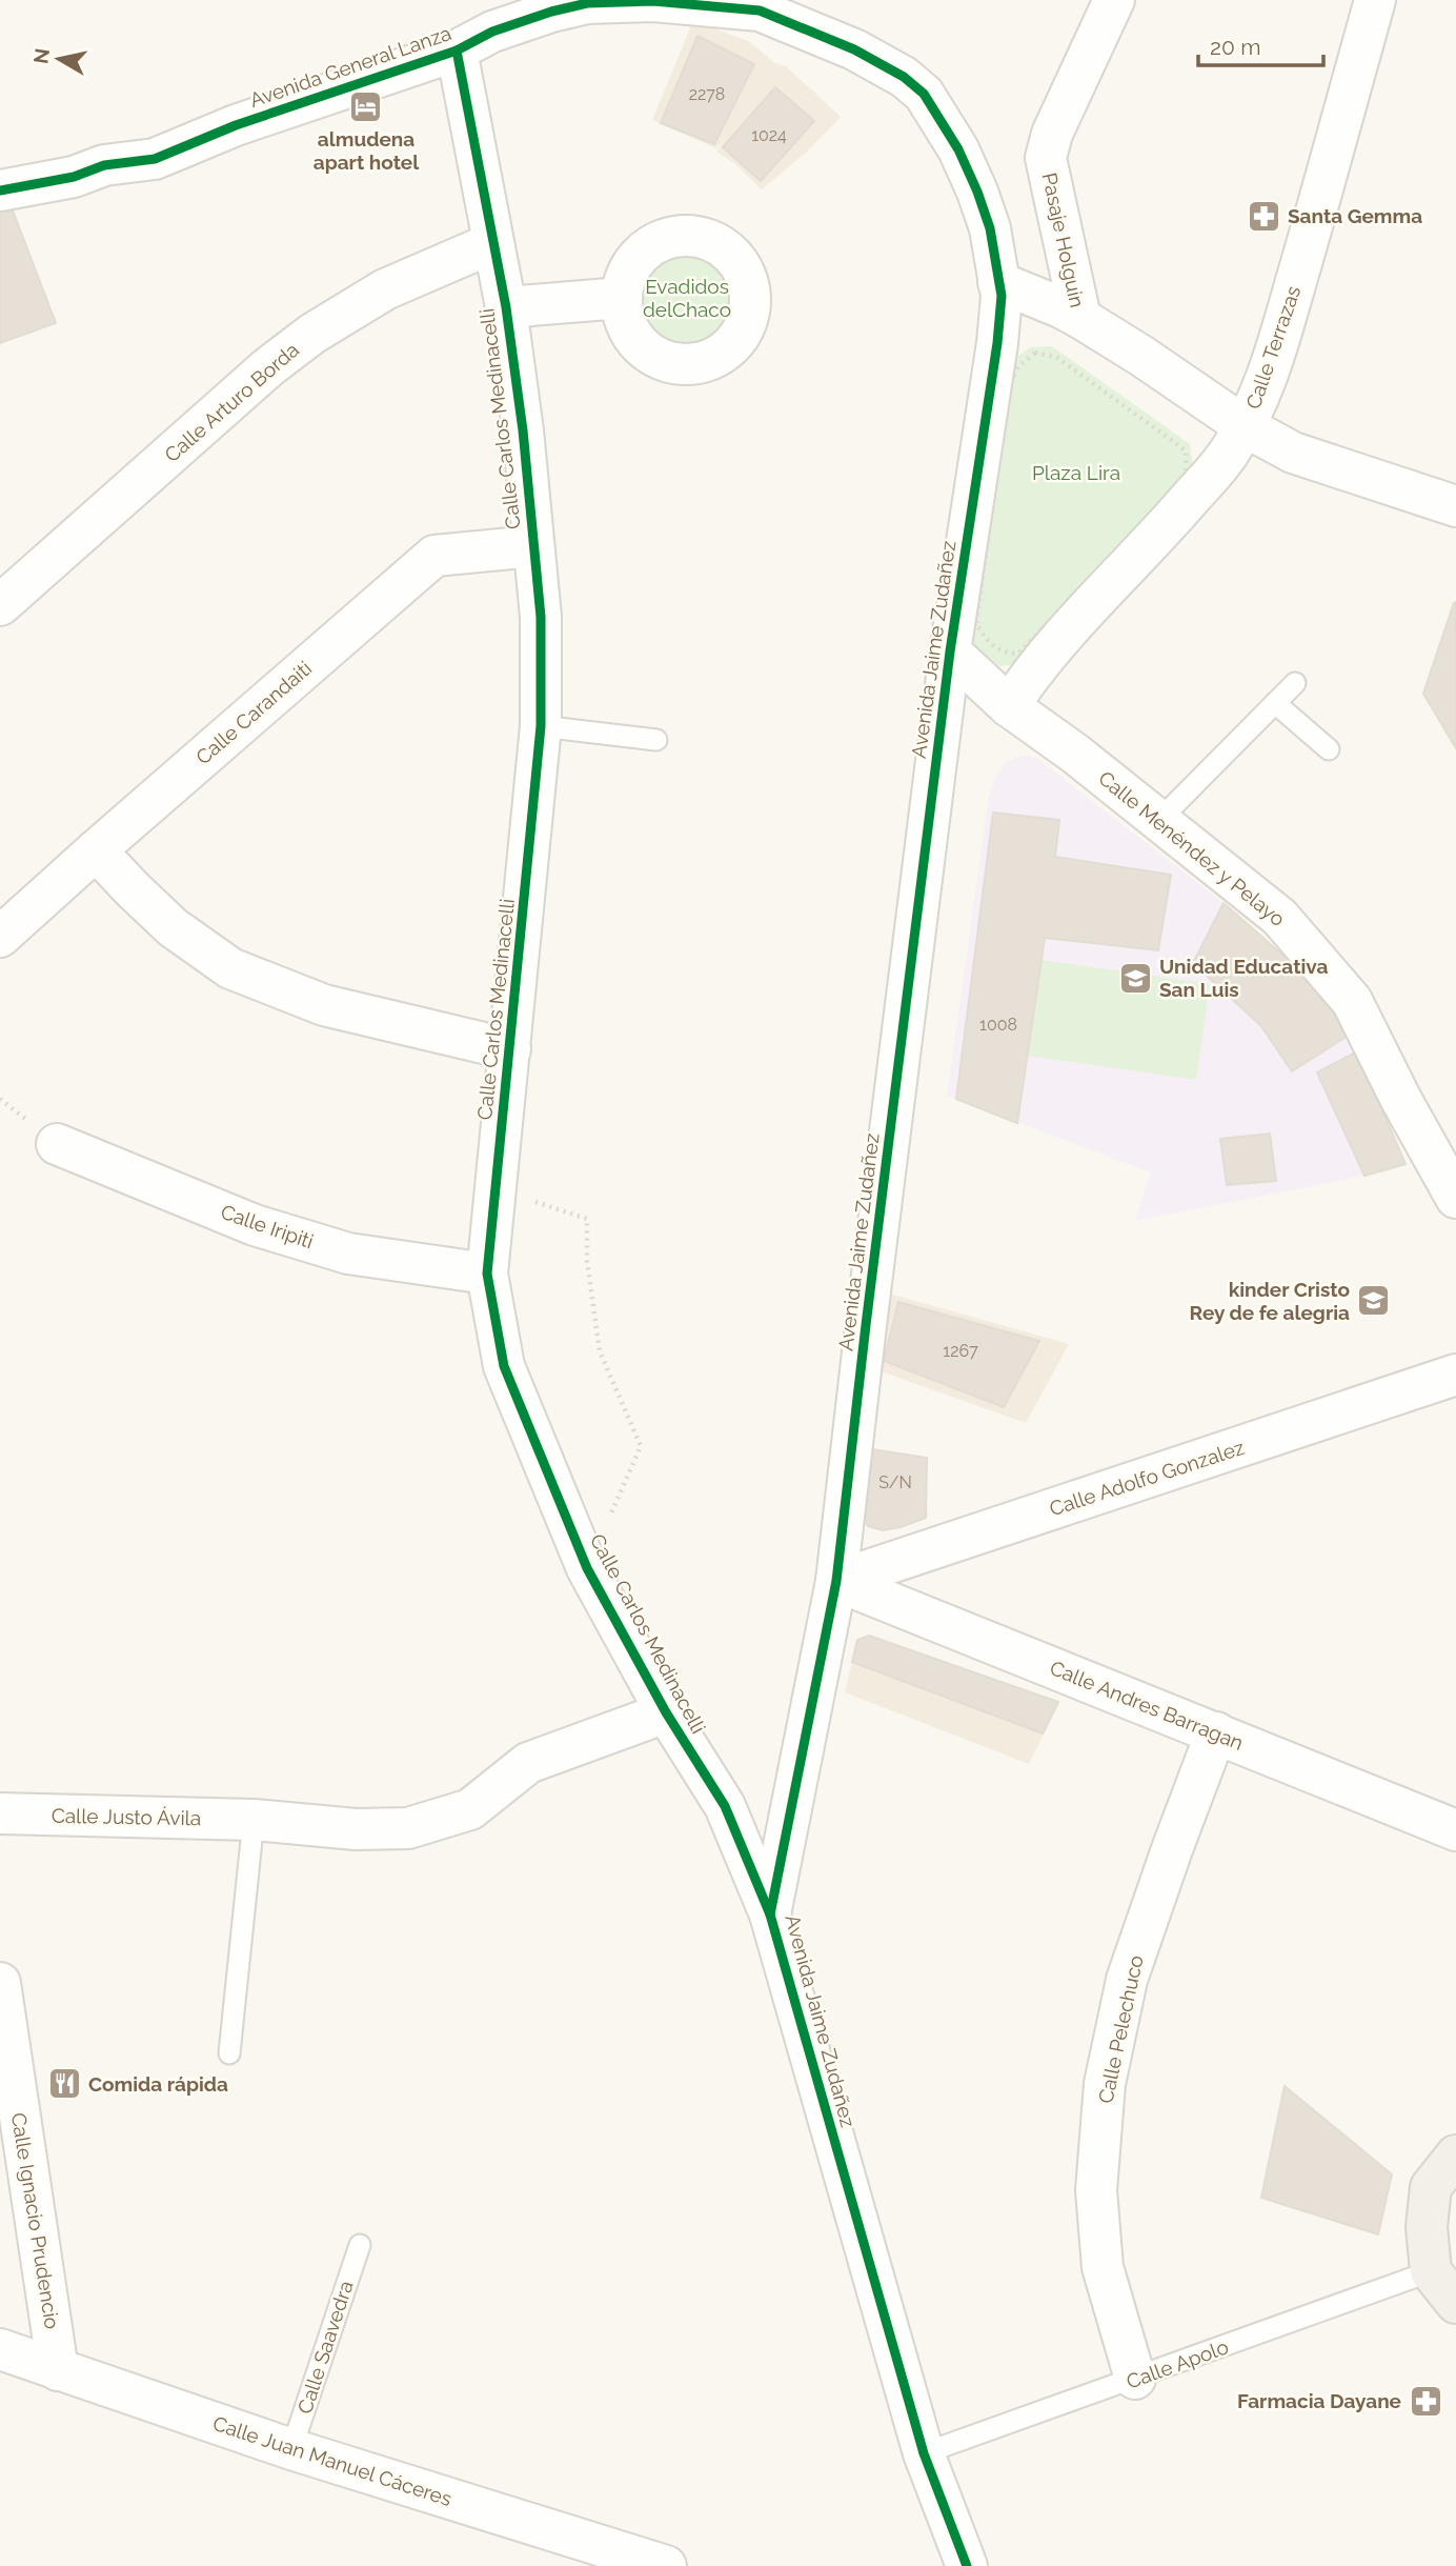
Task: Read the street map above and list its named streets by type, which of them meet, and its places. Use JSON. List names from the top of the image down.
{
  "streets": {
    "street": [
      "Avenida General Lanza",
      "Pasaje Holguin",
      "Calle Terrazas",
      "Calle Arturo Borda",
      "Calle Carlos Medinacelli",
      "Avenida Jaime Zudañez",
      "Calle Carandaiti",
      "Calle Menéndez y Pelayo",
      "Calle Iripiti",
      "Calle Adolfo Gonzalez",
      "Calle Andres Barragan",
      "Calle Justo Ávila",
      "Calle Pelechuco",
      "Calle Ignacio Prudencio",
      "Calle Juan Manuel Cáceres"
    ],
    "lane": ["Calle Saavedra", "Calle Apolo"]
  },
  "crossings": [
    ["Avenida General Lanza", "Calle Carlos Medinacelli"],
    ["Avenida General Lanza", "Avenida Jaime Zudañez"],
    ["Calle Terrazas", "Calle Menéndez y Pelayo"],
    ["Calle Arturo Borda", "Calle Carlos Medinacelli"],
    ["Calle Carlos Medinacelli", "Avenida Jaime Zudañez"],
    ["Calle Carlos Medinacelli", "Calle Carandaiti"],
    ["Calle Carlos Medinacelli", "Calle Iripiti"],
    ["Calle Carlos Medinacelli", "Calle Justo Ávila"],
    ["Avenida Jaime Zudañez", "Calle Menéndez y Pelayo"],
    ["Avenida Jaime Zudañez", "Calle Adolfo Gonzalez"],
    ["Avenida Jaime Zudañez", "Calle Andres Barragan"],
    ["Avenida Jaime Zudañez", "Calle Apolo"],
    ["Calle Adolfo Gonzalez", "Calle Andres Barragan"],
    ["Calle Andres Barragan", "Calle Pelechuco"],
    ["Calle Pelechuco", "Calle Apolo"],
    ["Calle Ignacio Prudencio", "Calle Juan Manuel Cáceres"],
    ["Calle Saavedra", "Calle Juan Manuel Cáceres"]
  ],
  "parks": ["Evadidos delChaco", "Plaza Lira"],
  "places": {
    "hotel": ["almudena apart hotel"],
    "pharmacy": ["Santa Gemma", "Farmacia Dayane"],
    "school or university": ["Unidad Educativa San Luis", "kinder Cristo Rey de fe alegria"],
    "restaurant": ["Comida rápida"]
  },
  "house_numbers": [
    "2278",
    "1024",
    "1008",
    "1267",
    "S/N"
  ],
  "scale_bar": "20 m",
  "north": "left"
}
